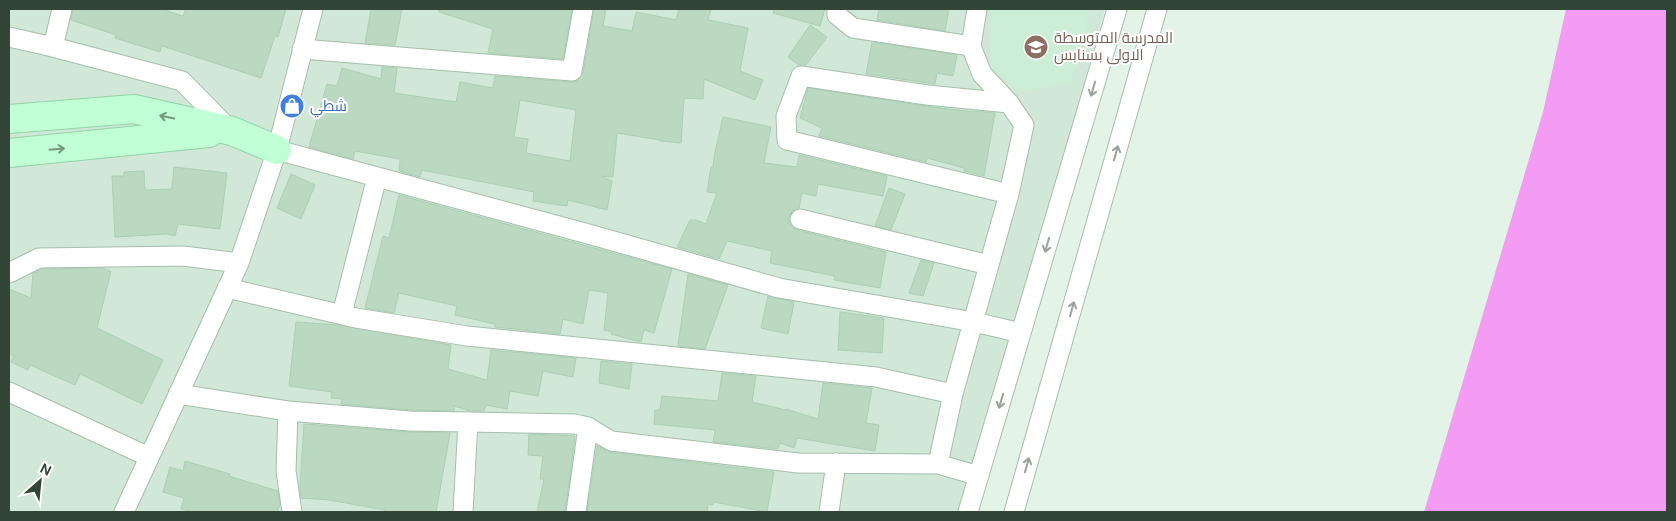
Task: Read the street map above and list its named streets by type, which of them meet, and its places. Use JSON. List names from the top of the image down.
{
  "places": {
    "school or university": ["المدرسة المتوسطة الاولى بسنابس"],
    "shop": ["شطي"]
  },
  "north": "top right"
}
